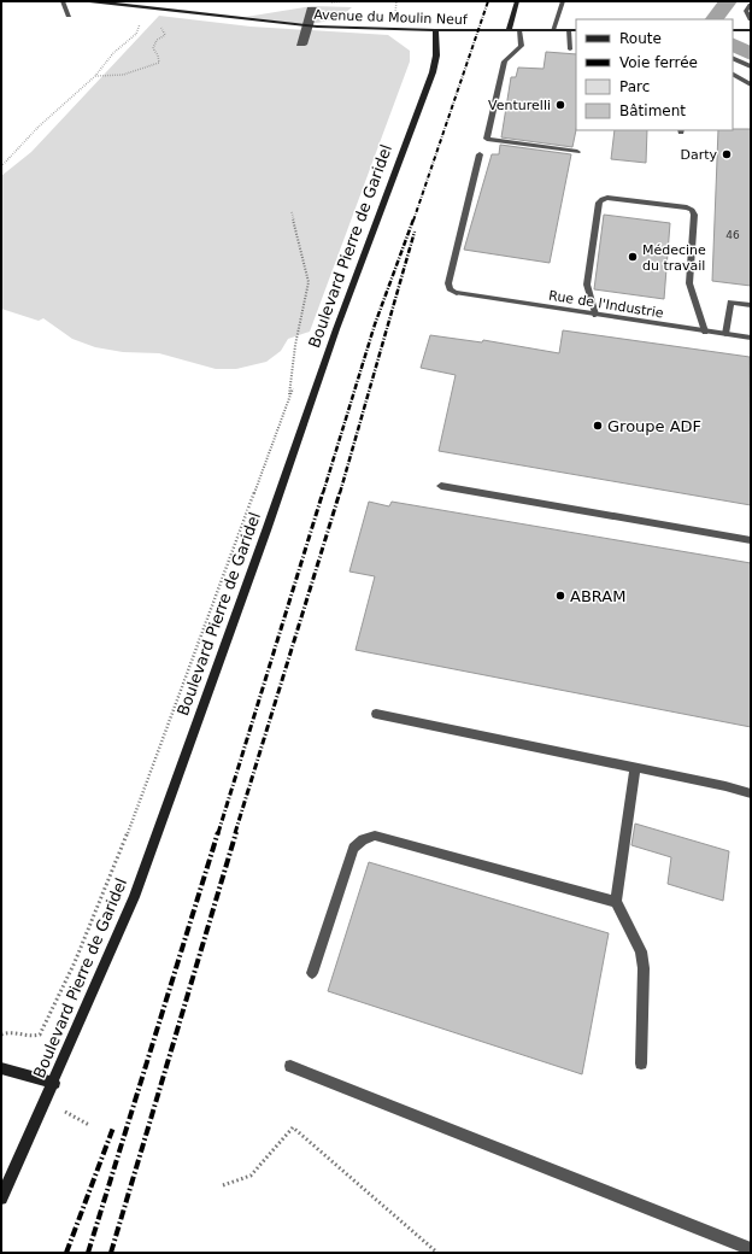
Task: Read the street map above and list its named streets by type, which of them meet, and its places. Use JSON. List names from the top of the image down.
{
  "streets": {
    "street": ["Avenue du Moulin Neuf", "Boulevard Pierre de Garidel", "Rue de l'Industrie"]
  },
  "crossings": [
    ["Avenue du Moulin Neuf", "Boulevard Pierre de Garidel"]
  ],
  "places": [
    "Venturelli",
    "Darty",
    "Médecine du travail",
    "Groupe ADF",
    "ABRAM"
  ],
  "house_numbers": ["46"],
  "legend": [
    "Route",
    "Voie ferrée",
    "Parc",
    "Bâtiment"
  ]
}
